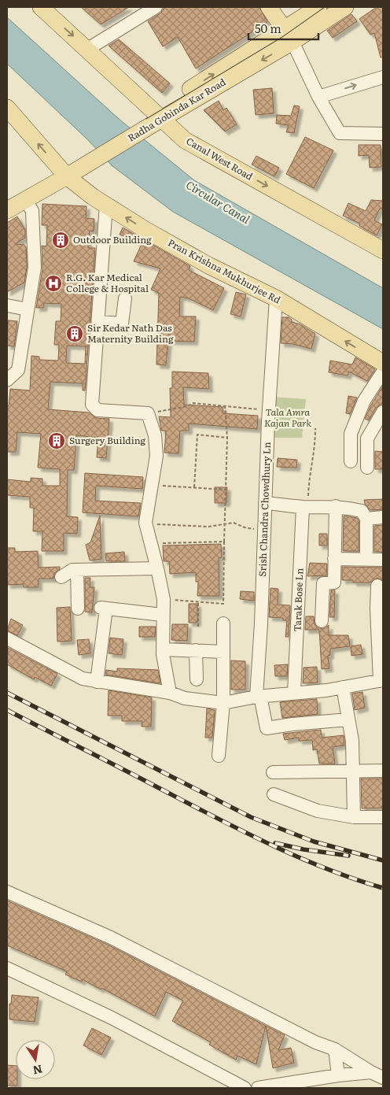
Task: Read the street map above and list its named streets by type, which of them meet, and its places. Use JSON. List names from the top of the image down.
{
  "streets": {
    "main road": ["Radha Gobinda Kar Road", "Canal West Road", "Pran Krishna Mukhurjee Rd"],
    "street": ["Srish Chandra Chowdhury Ln", "Tarak Bose Ln"]
  },
  "crossings": [
    ["Radha Gobinda Kar Road", "Canal West Road"],
    ["Radha Gobinda Kar Road", "Pran Krishna Mukhurjee Rd"],
    ["Pran Krishna Mukhurjee Rd", "Srish Chandra Chowdhury Ln"]
  ],
  "one_way": ["Canal West Road", "Pran Krishna Mukhurjee Rd"],
  "water": ["Circular Canal"],
  "parks": ["Tala Amra Kajan Park"],
  "places": {
    "building": ["Outdoor Building", "Sir Kedar Nath Das Maternity Building", "Surgery Building"],
    "hospital": ["R.G. Kar Medical College & Hospital"]
  },
  "scale_bar": "50 m",
  "north": "bottom"
}
